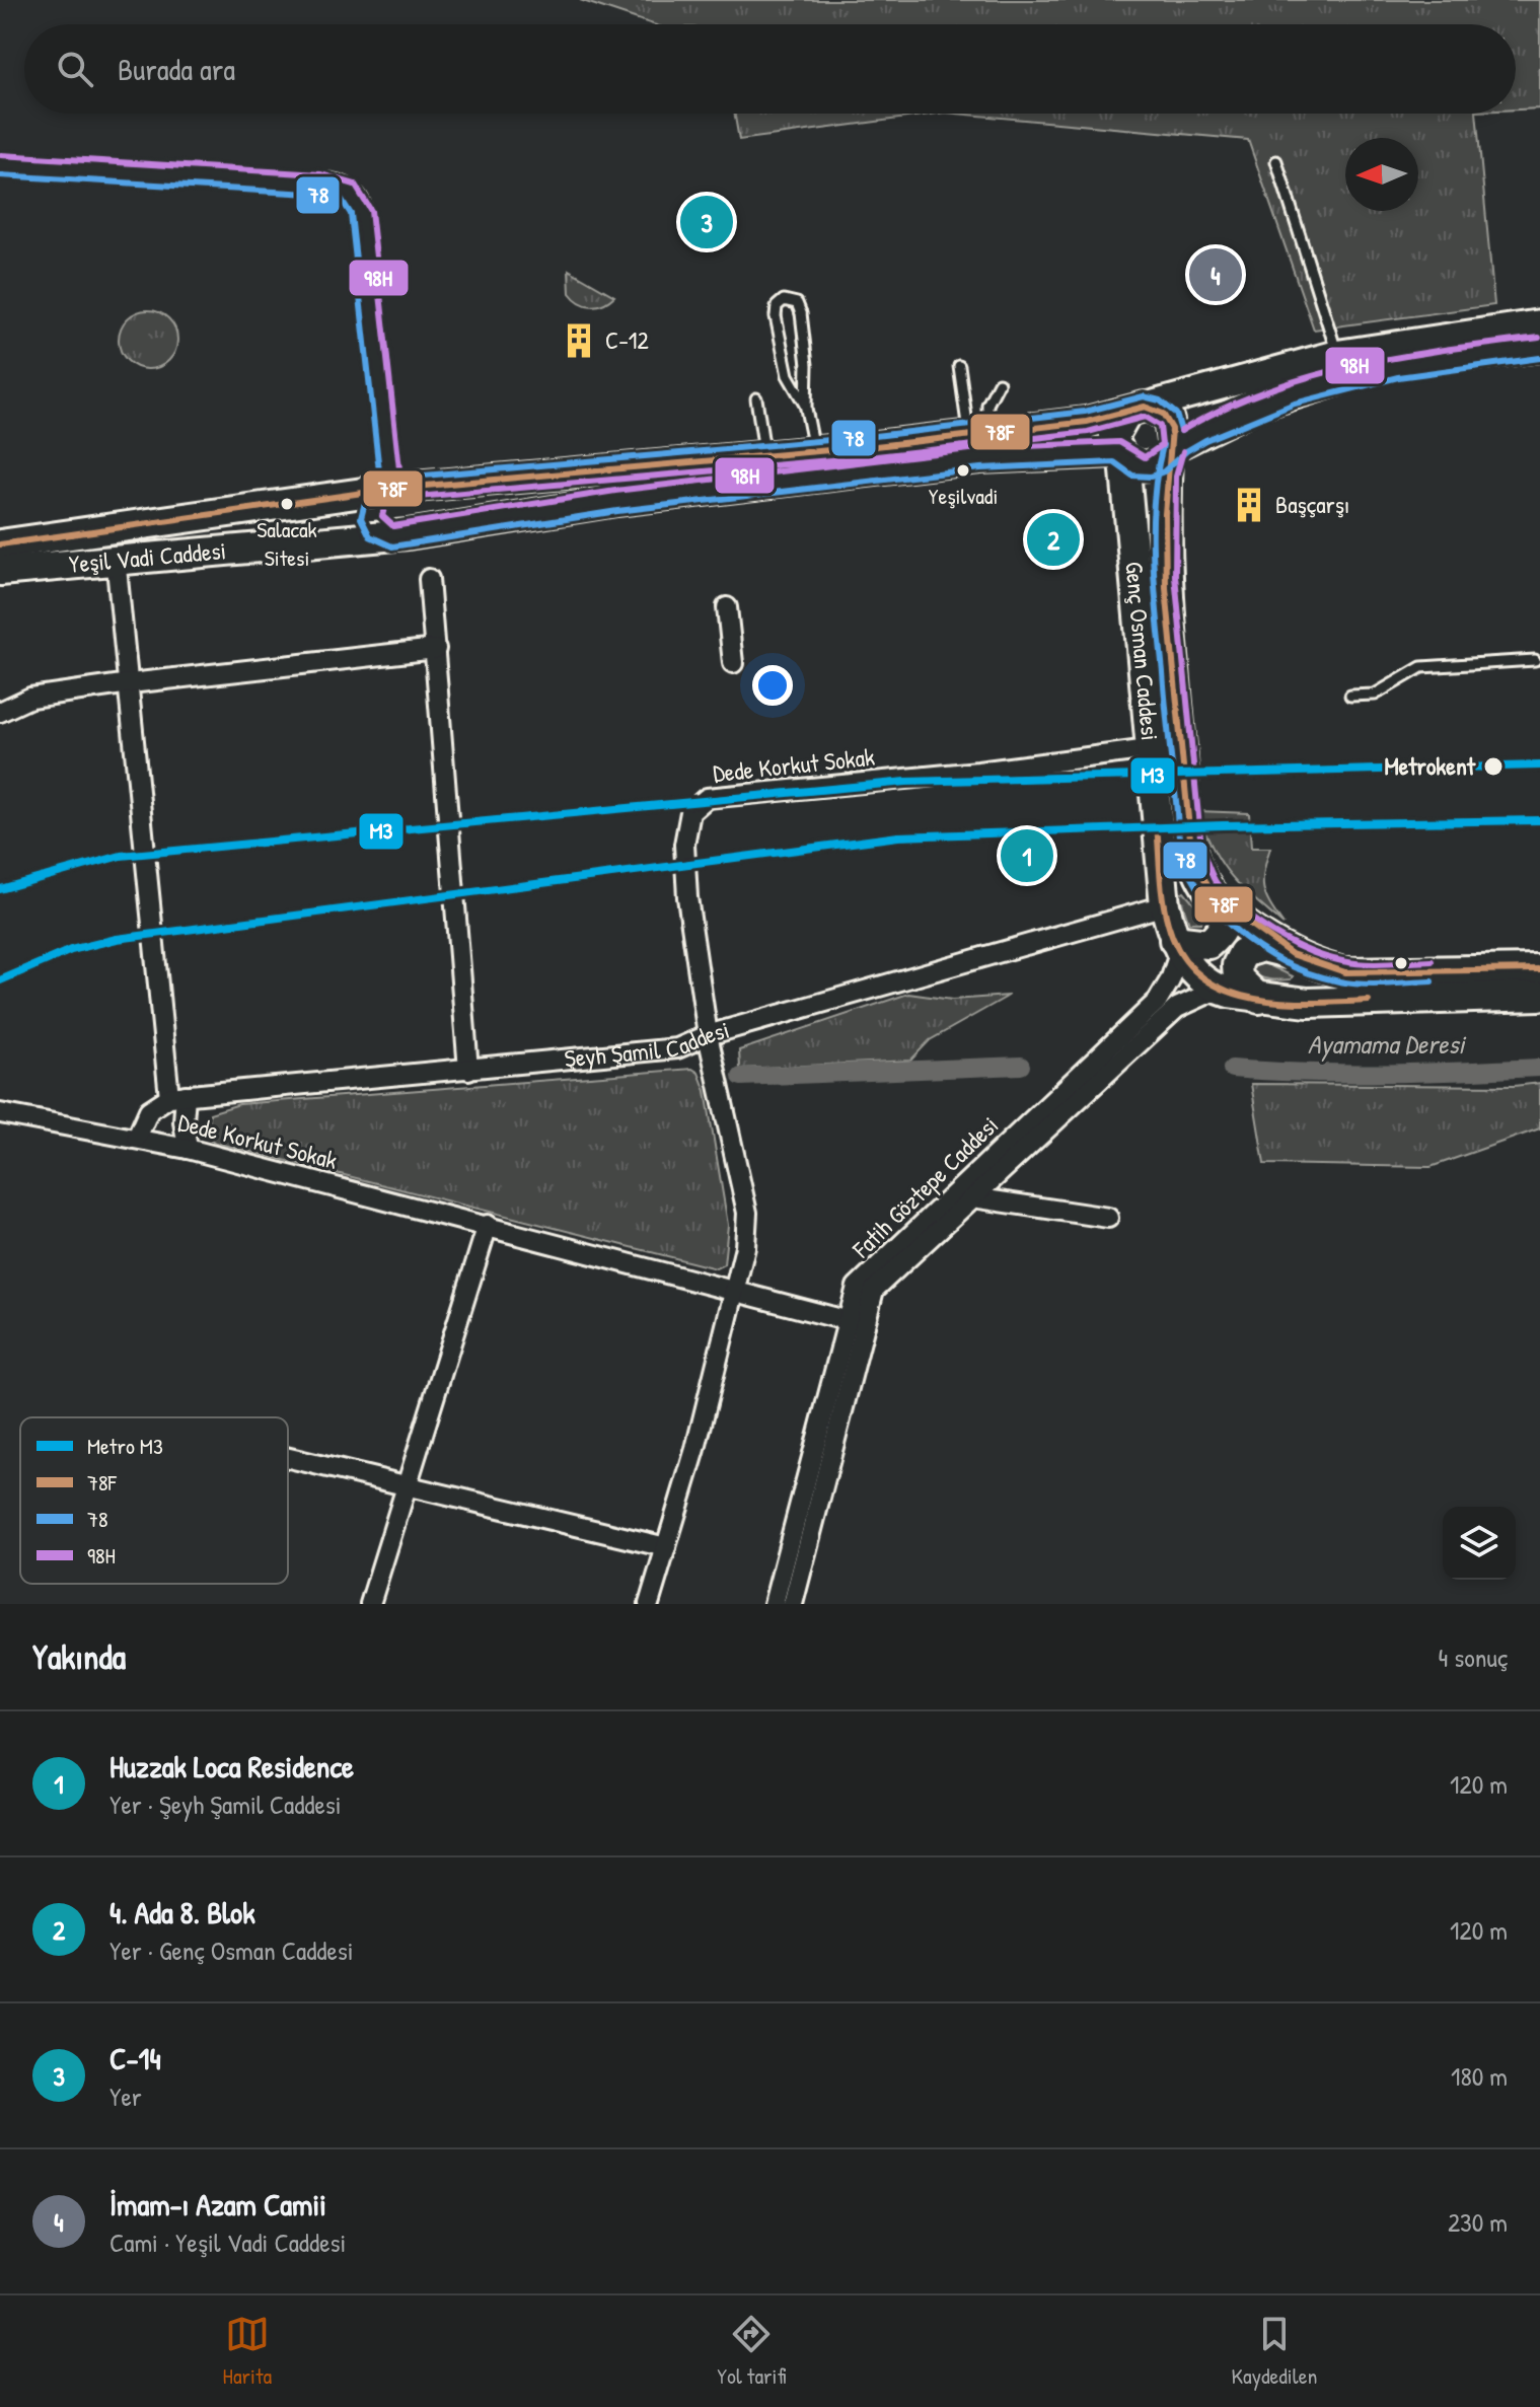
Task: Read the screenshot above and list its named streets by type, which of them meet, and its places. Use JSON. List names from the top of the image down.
{
  "streets": {
    "main road": ["Yeşil Vadi Caddesi", "Genç Osman Caddesi"],
    "street": ["Dede Korkut Sokak", "Şeyh Şamil Caddesi", "Fatih Göztepe Caddesi"]
  },
  "crossings": [
    ["Yeşil Vadi Caddesi", "Genç Osman Caddesi"],
    ["Genç Osman Caddesi", "Dede Korkut Sokak"],
    ["Genç Osman Caddesi", "Şeyh Şamil Caddesi"],
    ["Genç Osman Caddesi", "Fatih Göztepe Caddesi"],
    ["Dede Korkut Sokak", "Şeyh Şamil Caddesi"]
  ],
  "water": ["Ayamama Deresi"],
  "places": {
    "building": ["C-12", "Başçarşı"],
    "other": ["Yeşilvadi", "Salacak Sitesi", "Metrokent"]
  },
  "lines": [
    "transit line 98H",
    "transit line 78",
    "transit line 78F",
    "metro line M3"
  ],
  "legend": [
    "Metro M3",
    "78F",
    "78",
    "98H"
  ],
  "north": "left",
  "page": {
    "search": "Burada ara",
    "pins": [
      "3",
      "4",
      "2",
      "1"
    ],
    "heading": ["Yakında", "4 sonuç"],
    "list": [
      {
        "mark": "1",
        "name": "Huzzak Loca Residence",
        "note": "Yer · Şeyh Şamil Caddesi",
        "value": "120 m"
      },
      {
        "mark": "2",
        "name": "4. Ada 8. Blok",
        "note": "Yer · Genç Osman Caddesi",
        "value": "120 m"
      },
      {
        "mark": "3",
        "name": "C-14",
        "note": "Yer",
        "value": "180 m"
      },
      {
        "mark": "4",
        "name": "İmam-ı Azam Camii",
        "note": "Cami · Yeşil Vadi Caddesi",
        "value": "230 m"
      }
    ],
    "nav": ["Harita", "Yol tarifi", "Kaydedilen"]
  }
}
